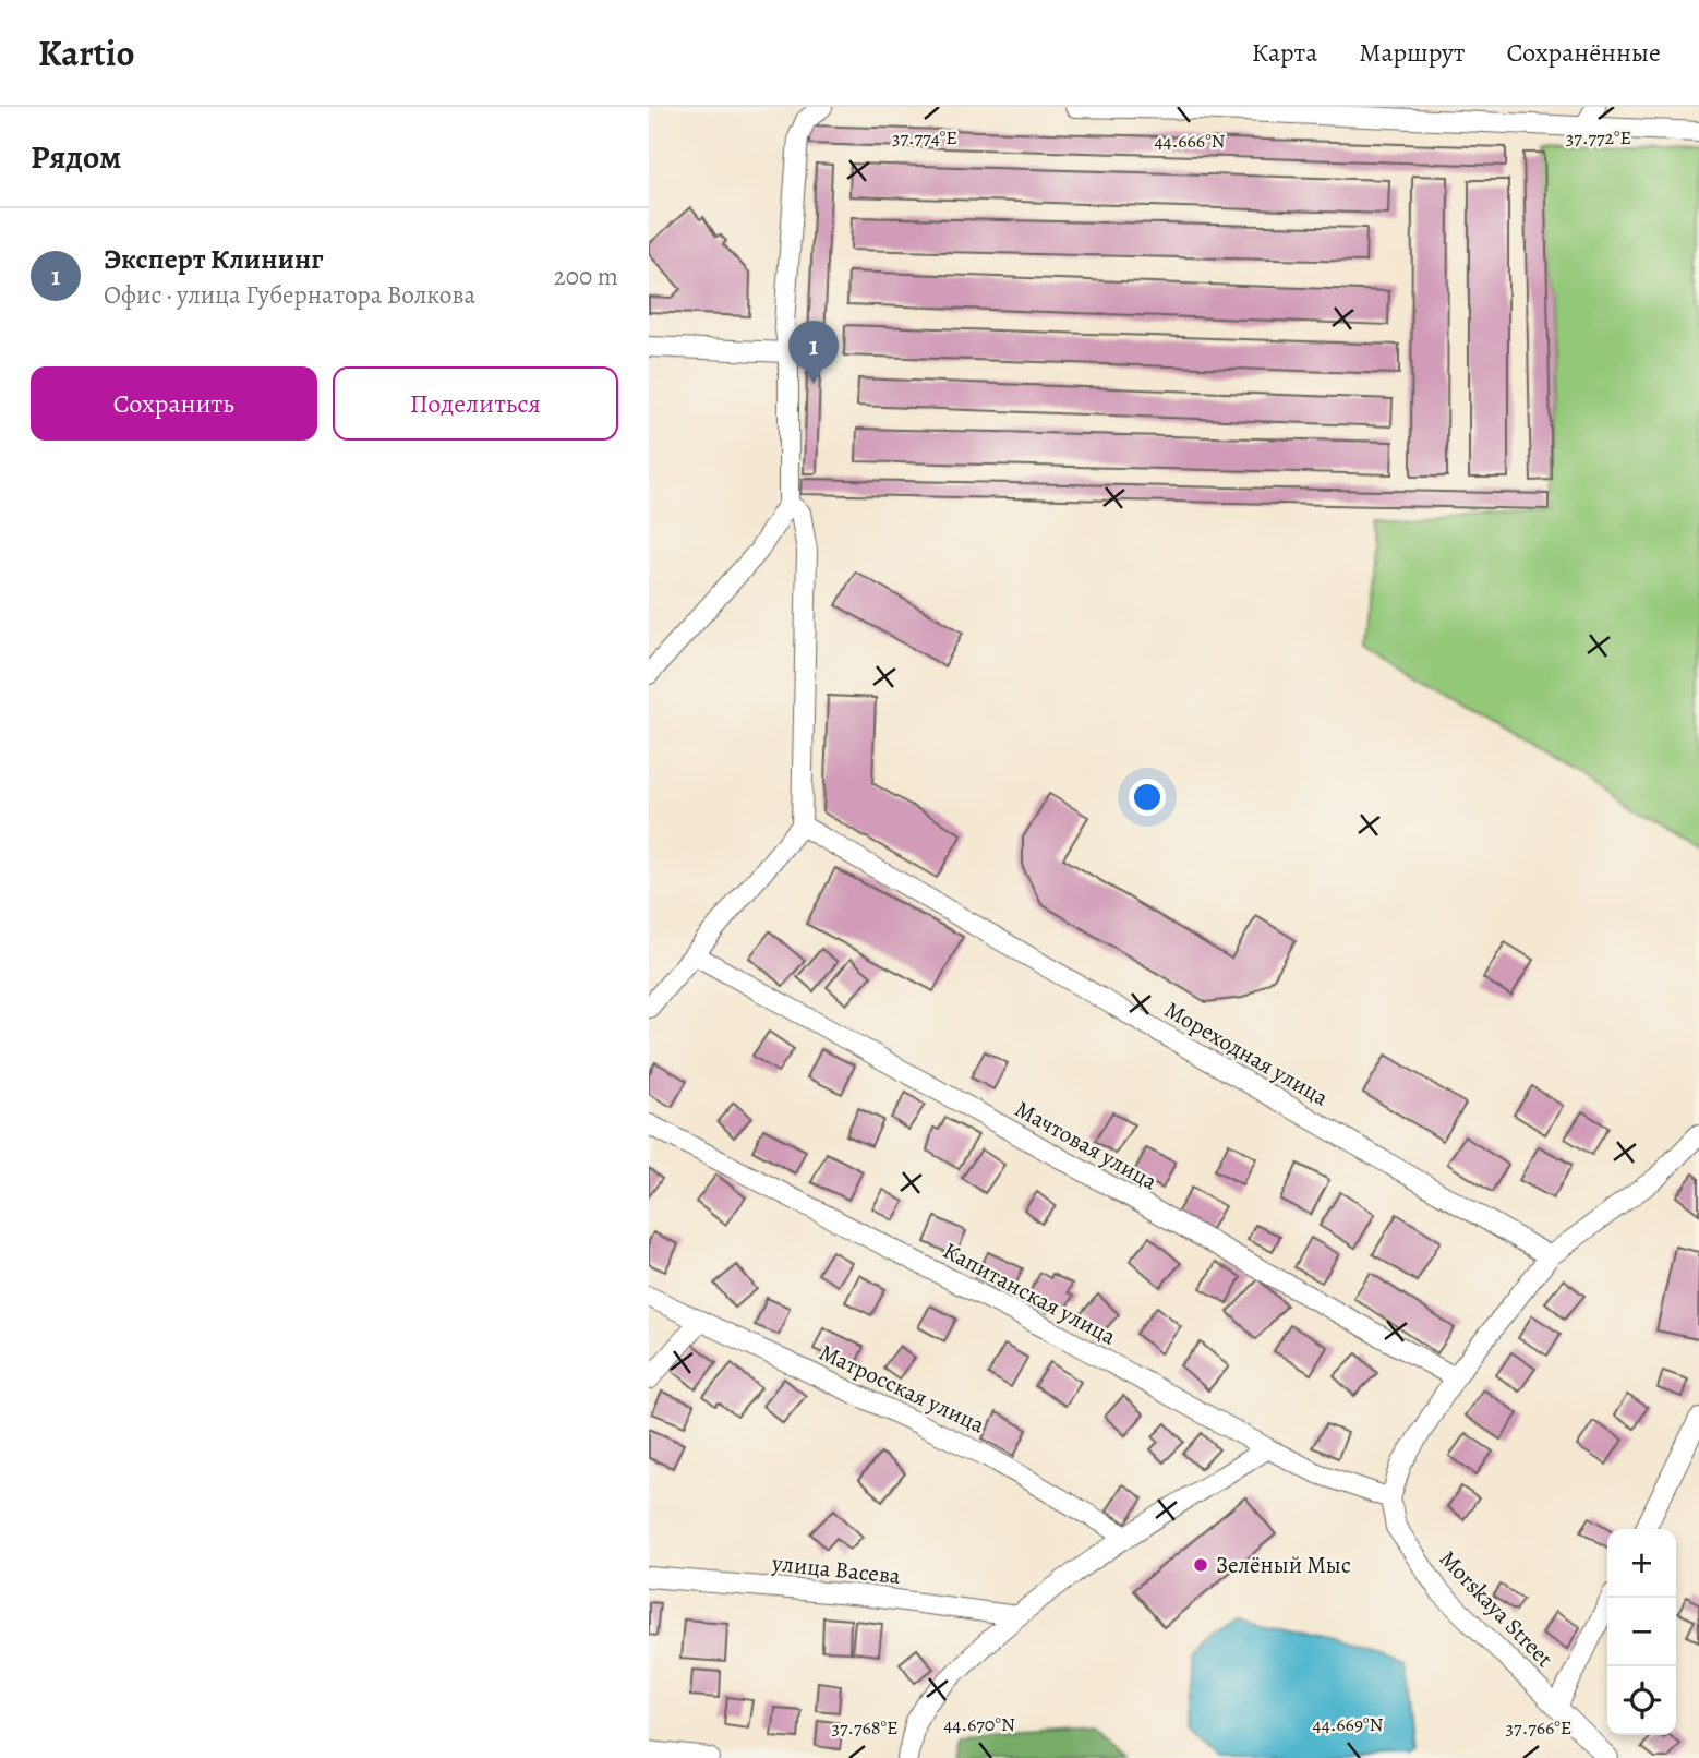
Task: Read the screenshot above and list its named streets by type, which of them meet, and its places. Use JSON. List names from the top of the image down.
{
  "streets": {
    "street": [
      "Мореходная улица",
      "Мачтовая улица",
      "Капитанская улица",
      "Матросская улица",
      "улица Васева",
      "Morskaya Street"
    ]
  },
  "crossings": [
    ["Капитанская улица", "Morskaya Street"]
  ],
  "places": ["Зелёный Мыс"],
  "page": {
    "header": "Kartio",
    "nav": ["Карта", "Маршрут", "Сохранённые"],
    "heading": "Рядом",
    "list": [
      {
        "mark": "1",
        "name": "Эксперт Клининг",
        "note": "Офис · улица Губернатора Волкова",
        "value": "200 m"
      }
    ],
    "pins": "1",
    "buttons": ["Сохранить", "Поделиться"],
    "map_buttons": ["+", "−"]
  },
  "coordinates": [
    "37.774°E",
    "37.772°E",
    "44.666°N",
    "44.670°N",
    "44.669°N",
    "37.768°E",
    "37.766°E"
  ]
}
